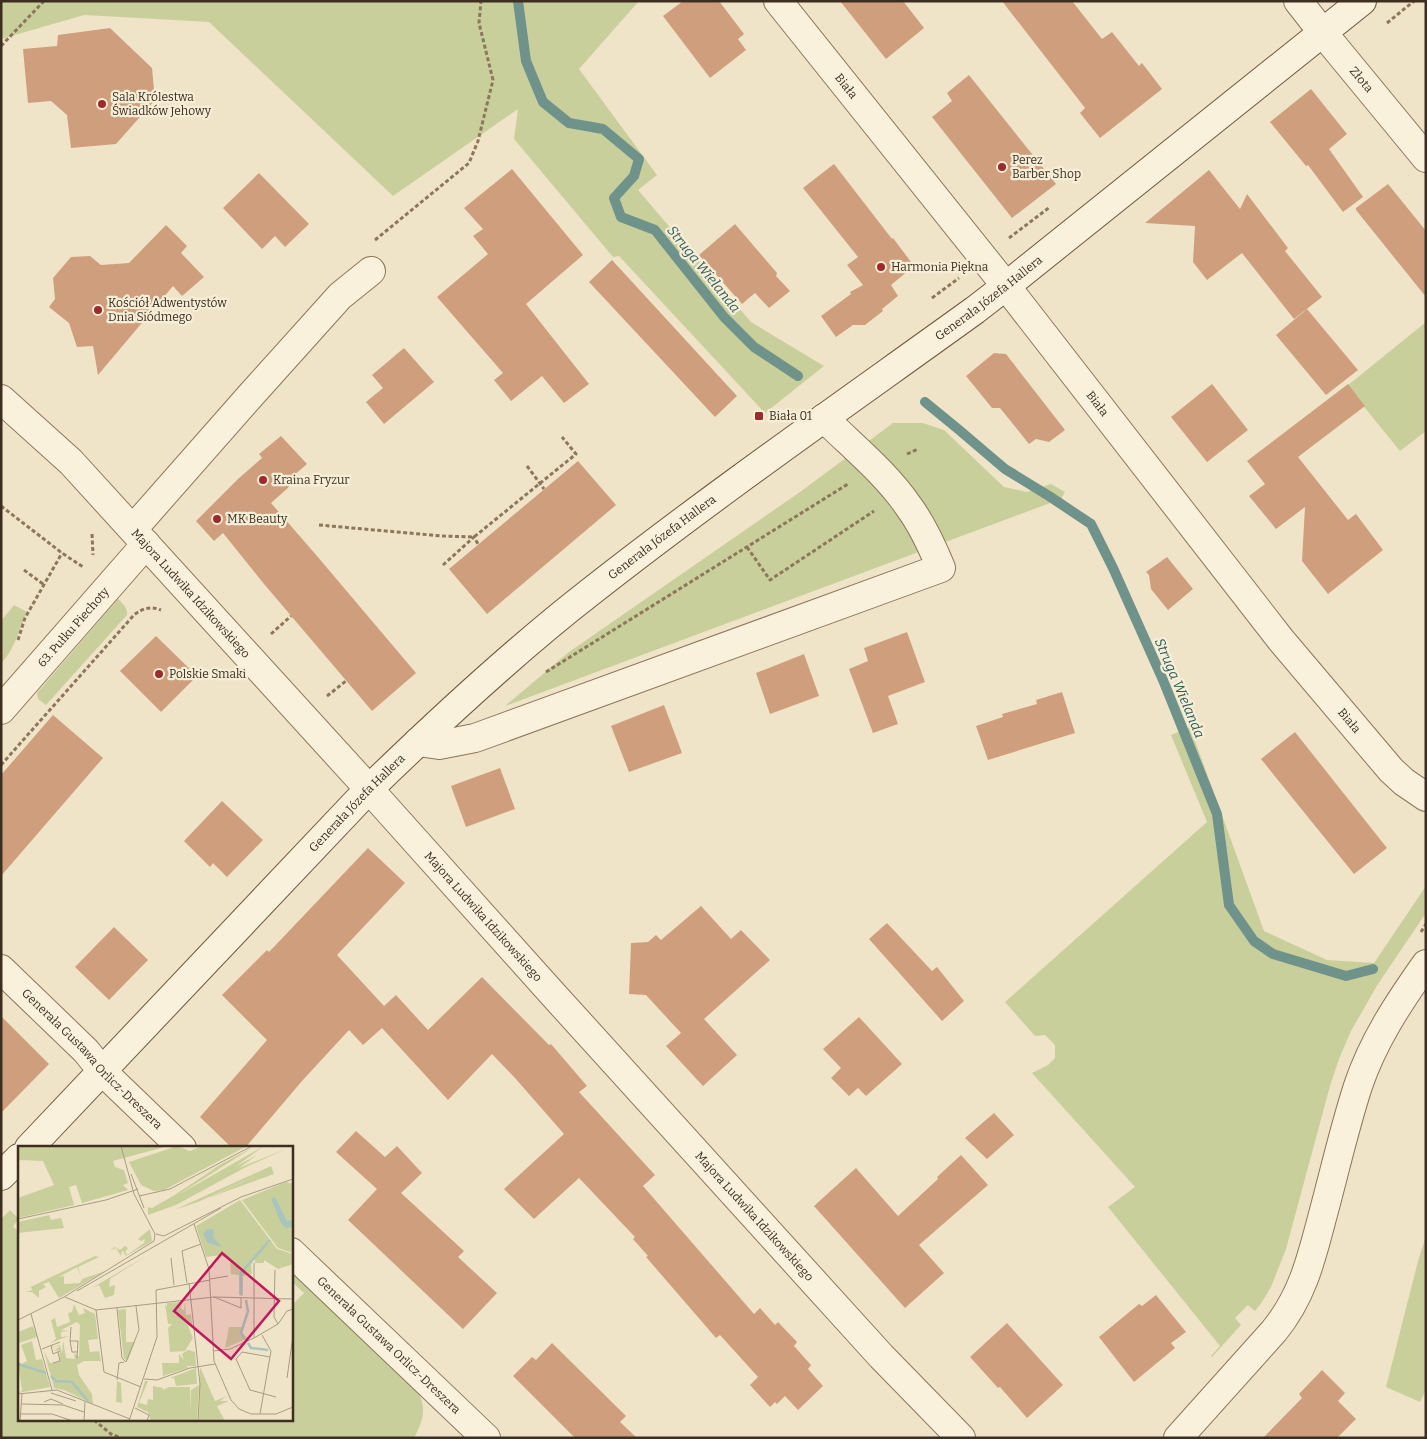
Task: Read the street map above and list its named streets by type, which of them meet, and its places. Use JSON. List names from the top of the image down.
{
  "streets": {
    "street": [
      "Złota",
      "Biała",
      "Generała Józefa Hallera",
      "Majora Ludwika Idzikowskiego",
      "63. Pułku Piechoty",
      "Generała Gustawa Orlicz-Dreszera"
    ]
  },
  "crossings": [
    ["Złota", "Generała Józefa Hallera"],
    ["Biała", "Generała Józefa Hallera"],
    ["Generała Józefa Hallera", "Majora Ludwika Idzikowskiego"],
    ["Generała Józefa Hallera", "Generała Gustawa Orlicz-Dreszera"],
    ["Majora Ludwika Idzikowskiego", "63. Pułku Piechoty"]
  ],
  "water": ["Struga Wielanda"],
  "places": {
    "other": [
      "Sala Królestwa Świadków Jehowy",
      "Perez Barber Shop",
      "Harmonia Piękna",
      "Kościół Adwentystów Dnia Siódmego",
      "Kraina Fryzur",
      "MK Beauty",
      "Polskie Smaki"
    ],
    "transit": ["Biała 01"]
  }
}
